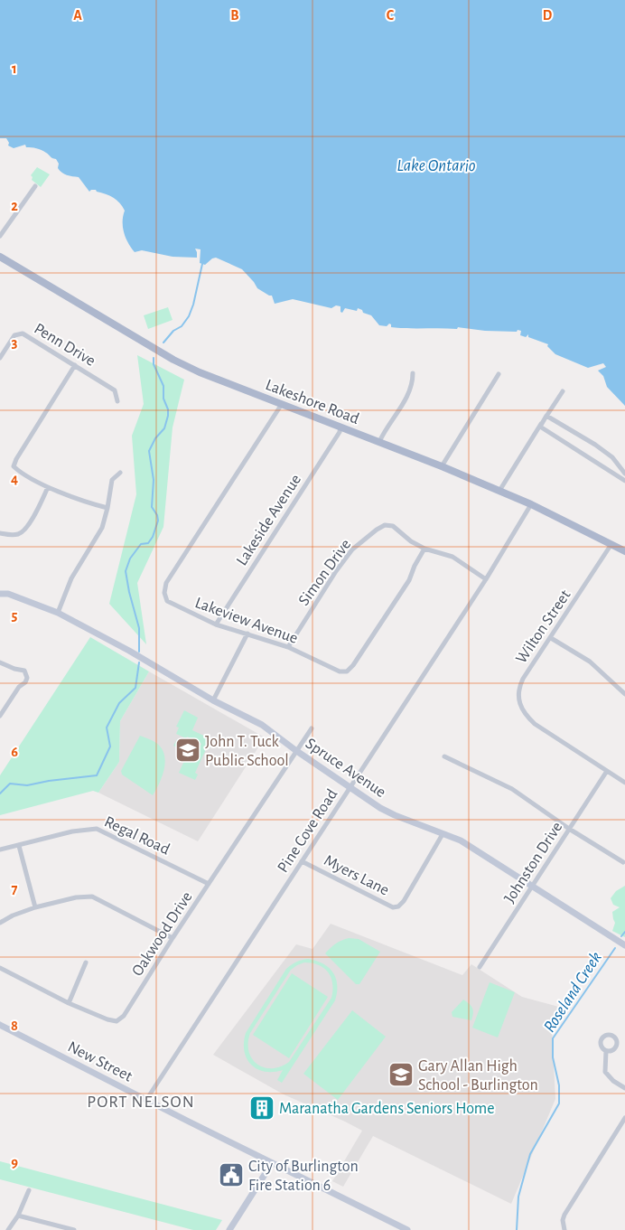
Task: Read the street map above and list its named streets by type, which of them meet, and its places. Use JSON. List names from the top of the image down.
{
  "streets": {
    "main road": ["Lakeshore Road"],
    "street": [
      "Penn Drive",
      "Lakeside Avenue",
      "Simon Drive",
      "Lakeview Avenue",
      "Wilton Street",
      "Spruce Avenue",
      "Pine Cove Road",
      "Regal Road",
      "Johnston Drive",
      "Myers Lane",
      "Oakwood Drive",
      "New Street"
    ]
  },
  "crossings": [
    ["Lakeshore Road", "Lakeside Avenue"],
    ["Lakeshore Road", "Lakeview Avenue"],
    ["Lakeshore Road", "Wilton Street"],
    ["Lakeshore Road", "Pine Cove Road"],
    ["Lakeside Avenue", "Lakeview Avenue"],
    ["Simon Drive", "Lakeview Avenue"],
    ["Simon Drive", "Pine Cove Road"],
    ["Wilton Street", "Johnston Drive"],
    ["Spruce Avenue", "Pine Cove Road"],
    ["Spruce Avenue", "Johnston Drive"],
    ["Spruce Avenue", "Myers Lane"],
    ["Spruce Avenue", "Oakwood Drive"],
    ["Pine Cove Road", "Myers Lane"],
    ["Pine Cove Road", "New Street"],
    ["Regal Road", "Oakwood Drive"]
  ],
  "districts": ["PORT NELSON"],
  "water": ["Lake Ontario", "Roseland Creek"],
  "places": {
    "school or university": ["John T. Tuck Public School", "Gary Allan High School - Burlington"],
    "building": ["Maranatha Gardens Seniors Home"],
    "public building": ["City of Burlington Fire Station 6"]
  },
  "grid": {
    "columns": [
      "A",
      "B",
      "C",
      "D"
    ],
    "rows": [
      "1",
      "2",
      "3",
      "4",
      "5",
      "6",
      "7",
      "8",
      "9"
    ]
  }
}
